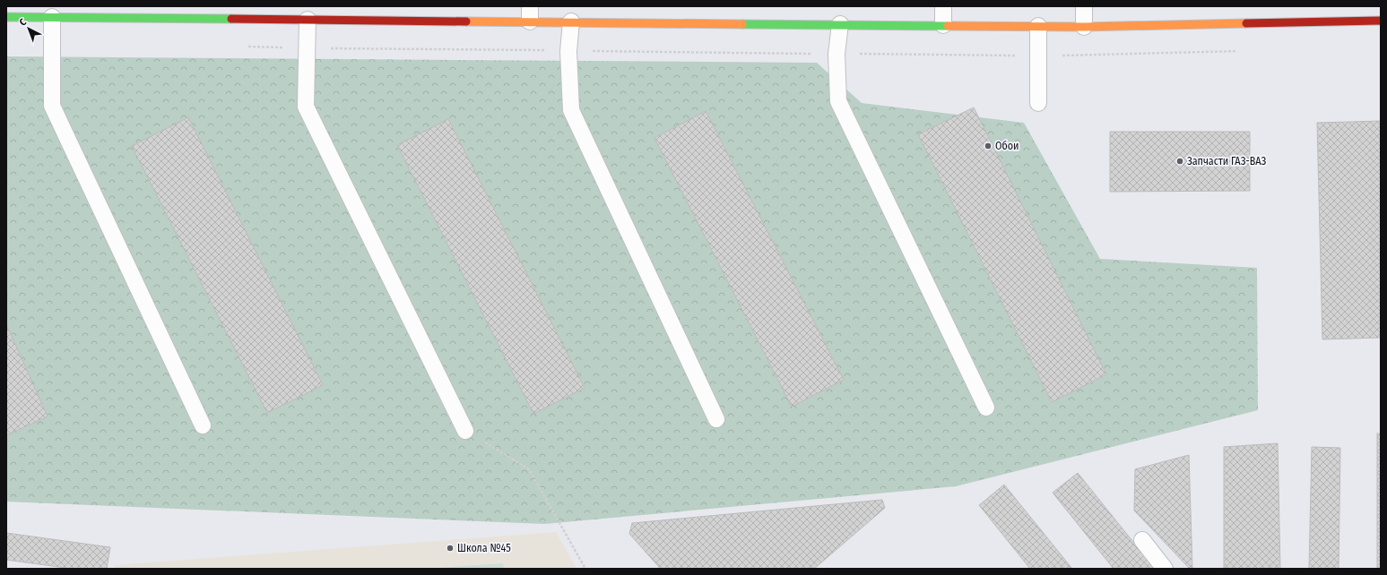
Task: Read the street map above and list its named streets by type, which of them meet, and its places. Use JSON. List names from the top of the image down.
{
  "places": ["Обои", "Запчасти ГАЗ-ВАЗ", "Школа №45"],
  "north": "top left"
}
